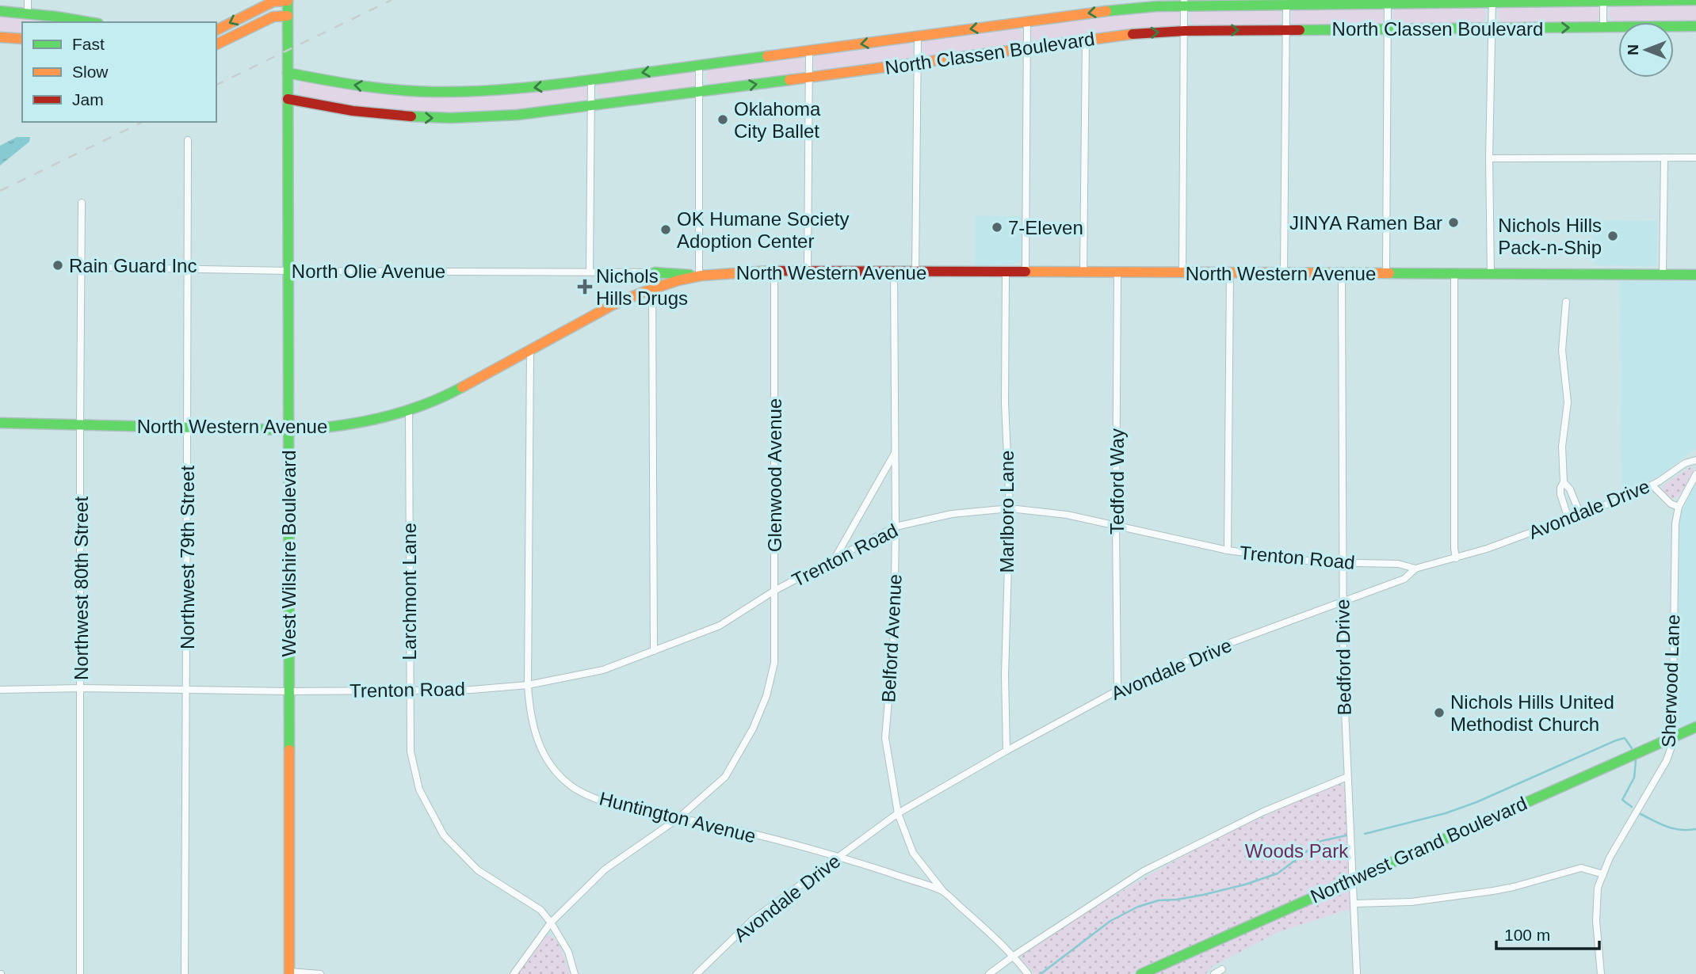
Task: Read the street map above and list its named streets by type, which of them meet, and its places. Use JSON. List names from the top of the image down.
{
  "streets": {
    "street": [
      "North Classen Boulevard",
      "North Olie Avenue",
      "North Western Avenue",
      "Glenwood Avenue",
      "Tedford Way",
      "Avondale Drive",
      "Marlboro Lane",
      "West Wilshire Boulevard",
      "Trenton Road",
      "Northwest 79th Street",
      "Northwest 80th Street",
      "Larchmont Lane",
      "Belford Avenue",
      "Bedford Drive",
      "Sherwood Lane",
      "Huntington Avenue",
      "Northwest Grand Boulevard"
    ]
  },
  "crossings": [
    ["North Classen Boulevard", "West Wilshire Boulevard"],
    ["North Olie Avenue", "West Wilshire Boulevard"],
    ["North Olie Avenue", "Northwest 79th Street"],
    ["North Olie Avenue", "Northwest 80th Street"],
    ["North Western Avenue", "Glenwood Avenue"],
    ["North Western Avenue", "Tedford Way"],
    ["North Western Avenue", "Marlboro Lane"],
    ["North Western Avenue", "West Wilshire Boulevard"],
    ["North Western Avenue", "Northwest 79th Street"],
    ["North Western Avenue", "Northwest 80th Street"],
    ["North Western Avenue", "Larchmont Lane"],
    ["North Western Avenue", "Belford Avenue"],
    ["North Western Avenue", "Bedford Drive"],
    ["North Western Avenue", "Huntington Avenue"],
    ["Glenwood Avenue", "Trenton Road"],
    ["Glenwood Avenue", "Larchmont Lane"],
    ["Glenwood Avenue", "Huntington Avenue"],
    ["Tedford Way", "Avondale Drive"],
    ["Tedford Way", "Trenton Road"],
    ["Avondale Drive", "Marlboro Lane"],
    ["Avondale Drive", "Trenton Road"],
    ["Avondale Drive", "Belford Avenue"],
    ["Avondale Drive", "Bedford Drive"],
    ["Avondale Drive", "Huntington Avenue"],
    ["Marlboro Lane", "Trenton Road"],
    ["West Wilshire Boulevard", "Trenton Road"],
    ["Trenton Road", "Northwest 79th Street"],
    ["Trenton Road", "Northwest 80th Street"],
    ["Trenton Road", "Larchmont Lane"],
    ["Trenton Road", "Belford Avenue"],
    ["Trenton Road", "Bedford Drive"],
    ["Trenton Road", "Huntington Avenue"],
    ["Belford Avenue", "Huntington Avenue"],
    ["Bedford Drive", "Northwest Grand Boulevard"],
    ["Sherwood Lane", "Northwest Grand Boulevard"]
  ],
  "parks": ["Woods Park"],
  "places": {
    "other": [
      "Oklahoma City Ballet",
      "JINYA Ramen Bar",
      "7-Eleven",
      "OK Humane Society Adoption Center",
      "Nichols Hills Pack-n-Ship",
      "Rain Guard Inc",
      "Nichols Hills United Methodist Church"
    ],
    "health": ["Nichols Hills Drugs"]
  },
  "legend": ["Fast", "Slow", "Jam"],
  "scale_bar": "100 m",
  "north": "left"
}
